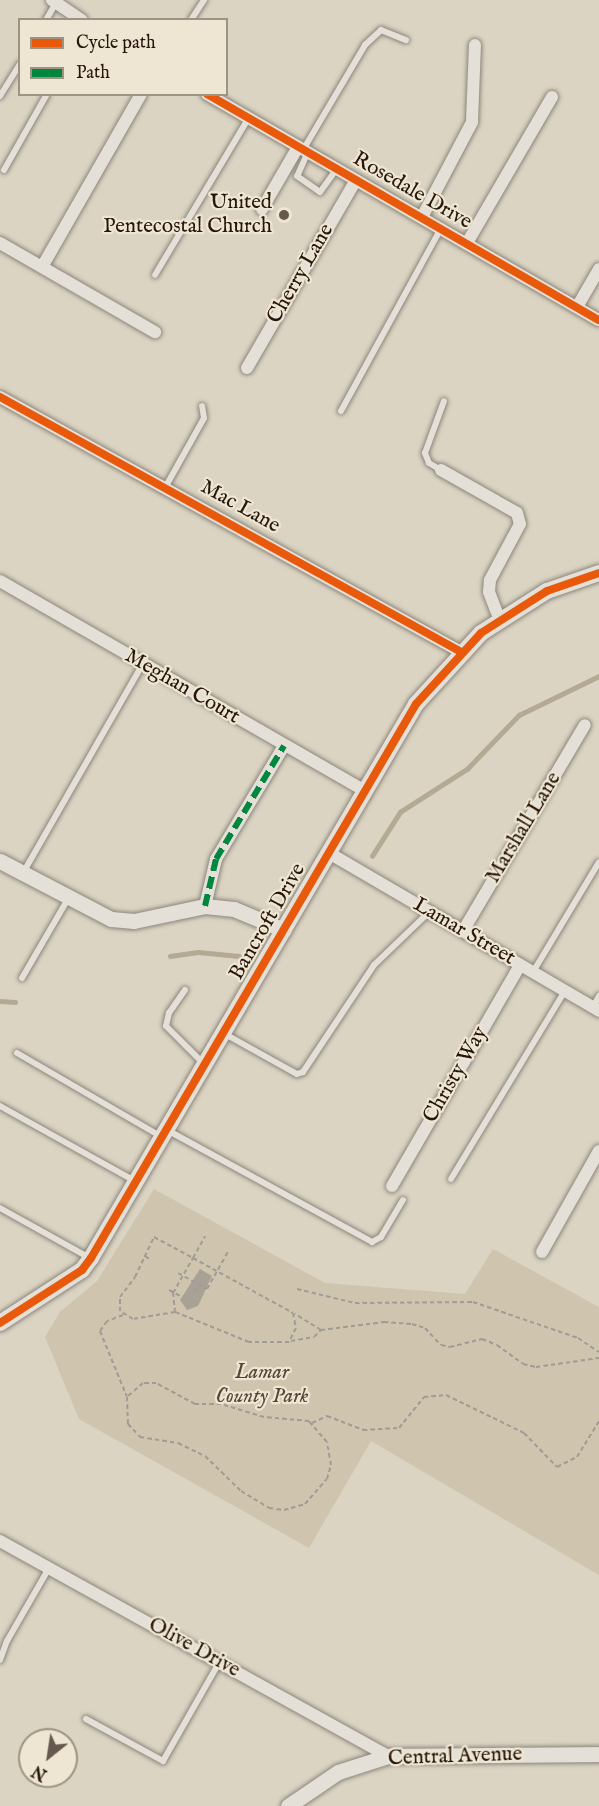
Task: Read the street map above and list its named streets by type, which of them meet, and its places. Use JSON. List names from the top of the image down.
{
  "streets": {
    "main road": ["Bancroft Drive"],
    "street": [
      "Rosedale Drive",
      "Cherry Lane",
      "Mac Lane",
      "Meghan Court",
      "Marshall Lane",
      "Lamar Street",
      "Christy Way",
      "Olive Drive",
      "Central Avenue"
    ]
  },
  "crossings": [
    ["Rosedale Drive", "Cherry Lane"],
    ["Mac Lane", "Bancroft Drive"],
    ["Meghan Court", "Bancroft Drive"],
    ["Marshall Lane", "Lamar Street"],
    ["Bancroft Drive", "Lamar Street"],
    ["Lamar Street", "Christy Way"],
    ["Olive Drive", "Central Avenue"]
  ],
  "parks": ["Lamar County Park"],
  "places": ["United Pentecostal Church"],
  "legend": ["Cycle path", "Path"],
  "north": "bottom left"
}
